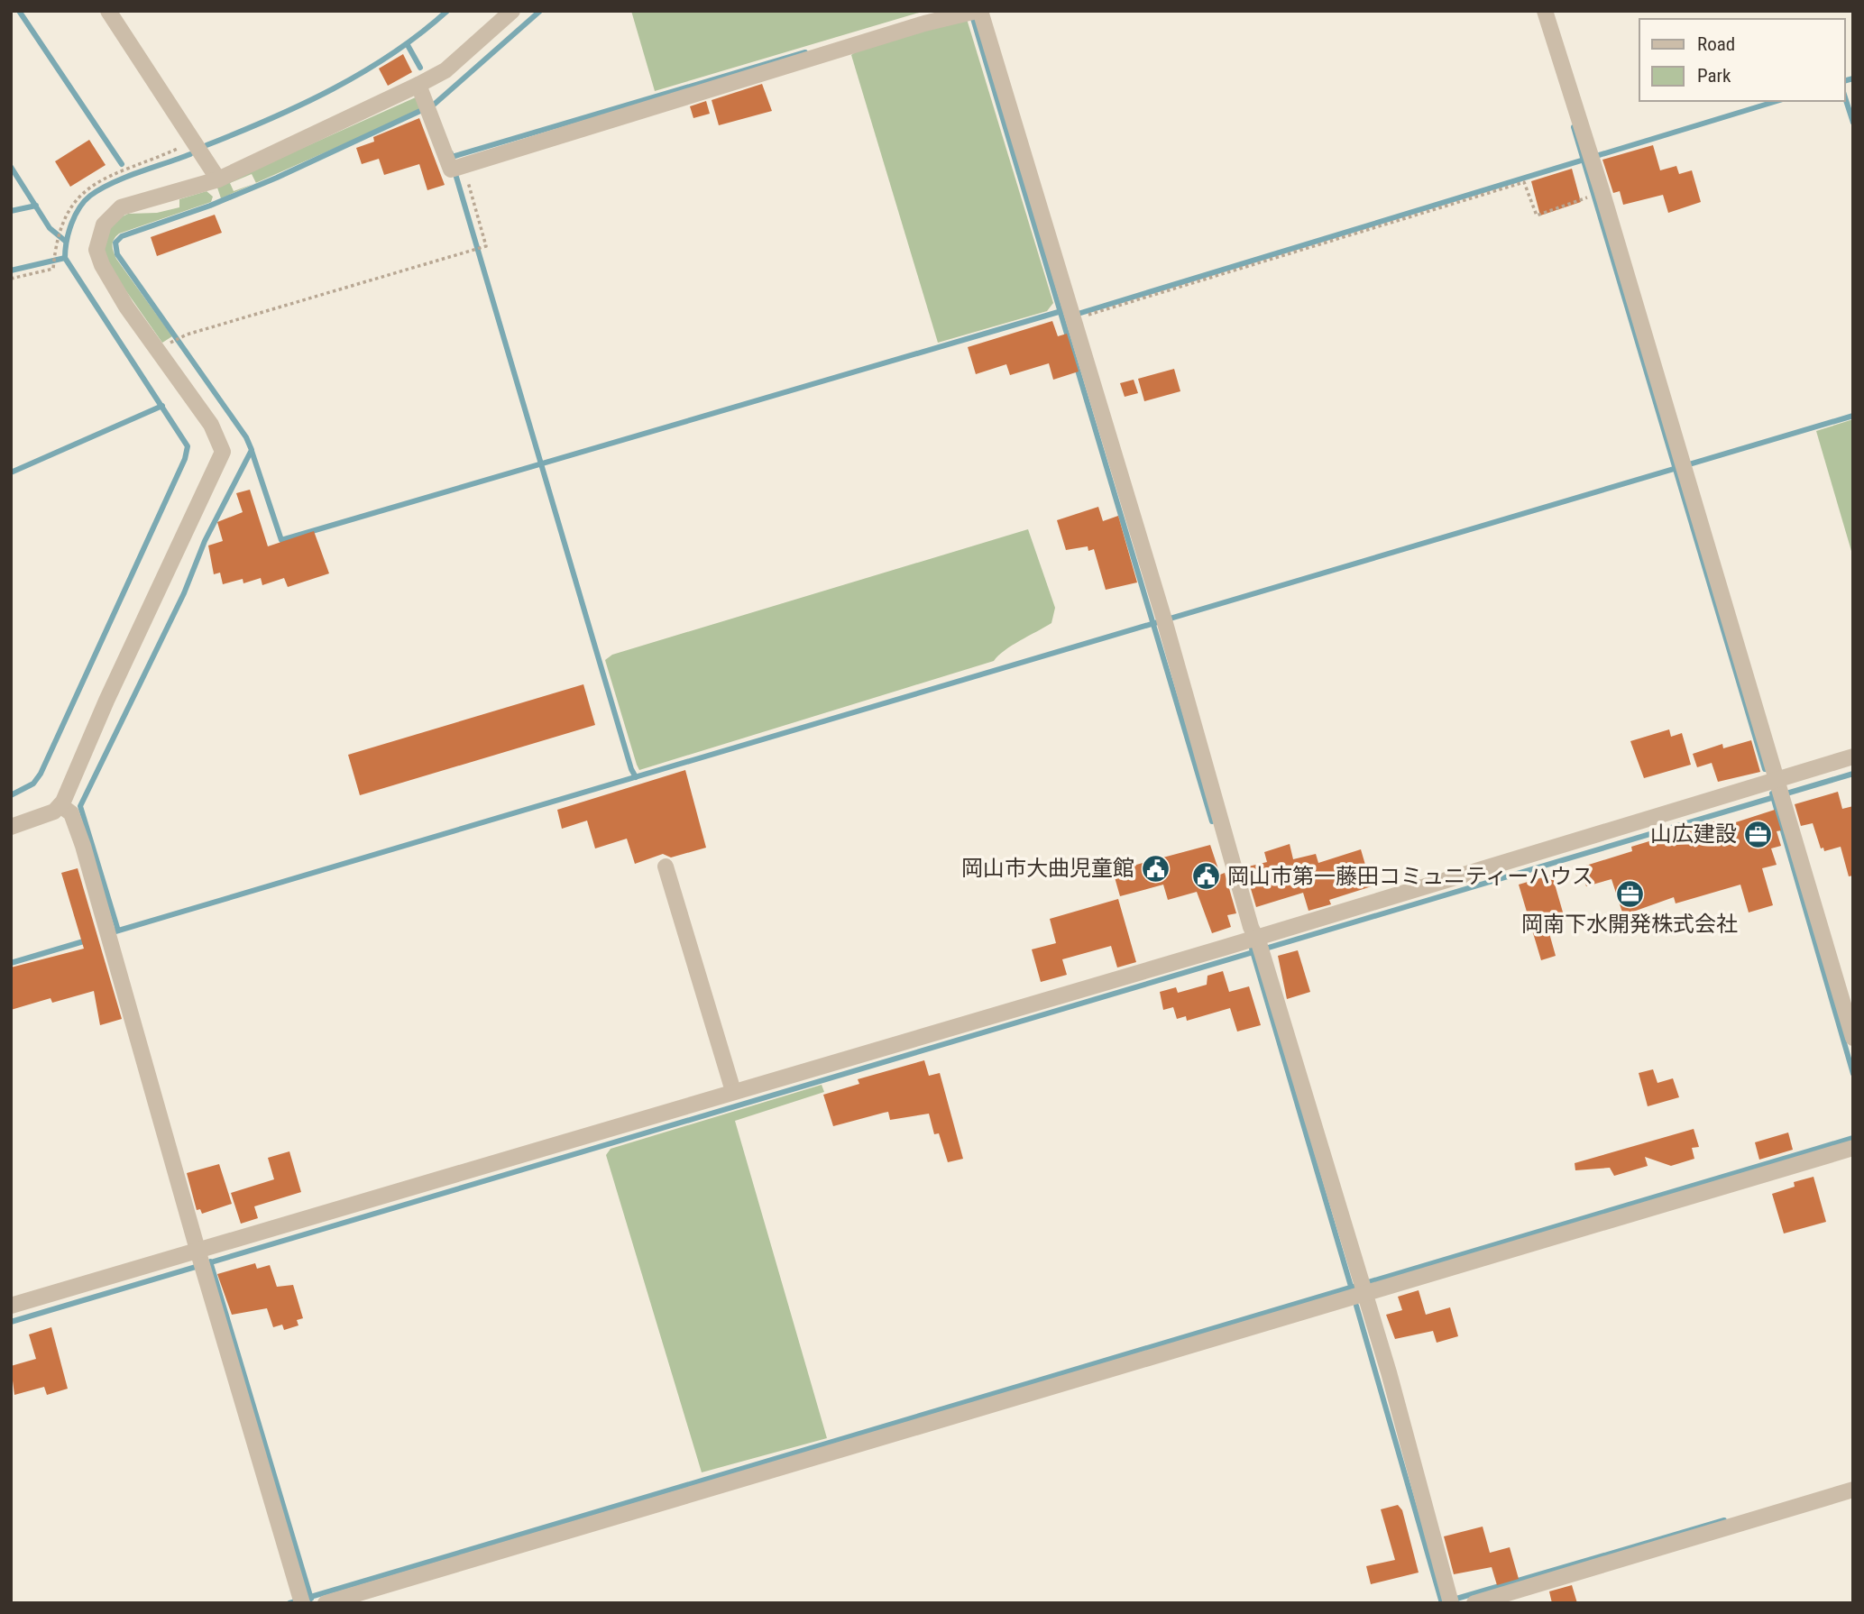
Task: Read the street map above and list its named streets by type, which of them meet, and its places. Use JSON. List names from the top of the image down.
{
  "places": {
    "office": ["山広建設", "岡南下水開発株式会社"],
    "public building": ["岡山市大曲児童館", "岡山市第一藤田コミュニティーハウス"]
  },
  "legend": ["Road", "Park"]
}
